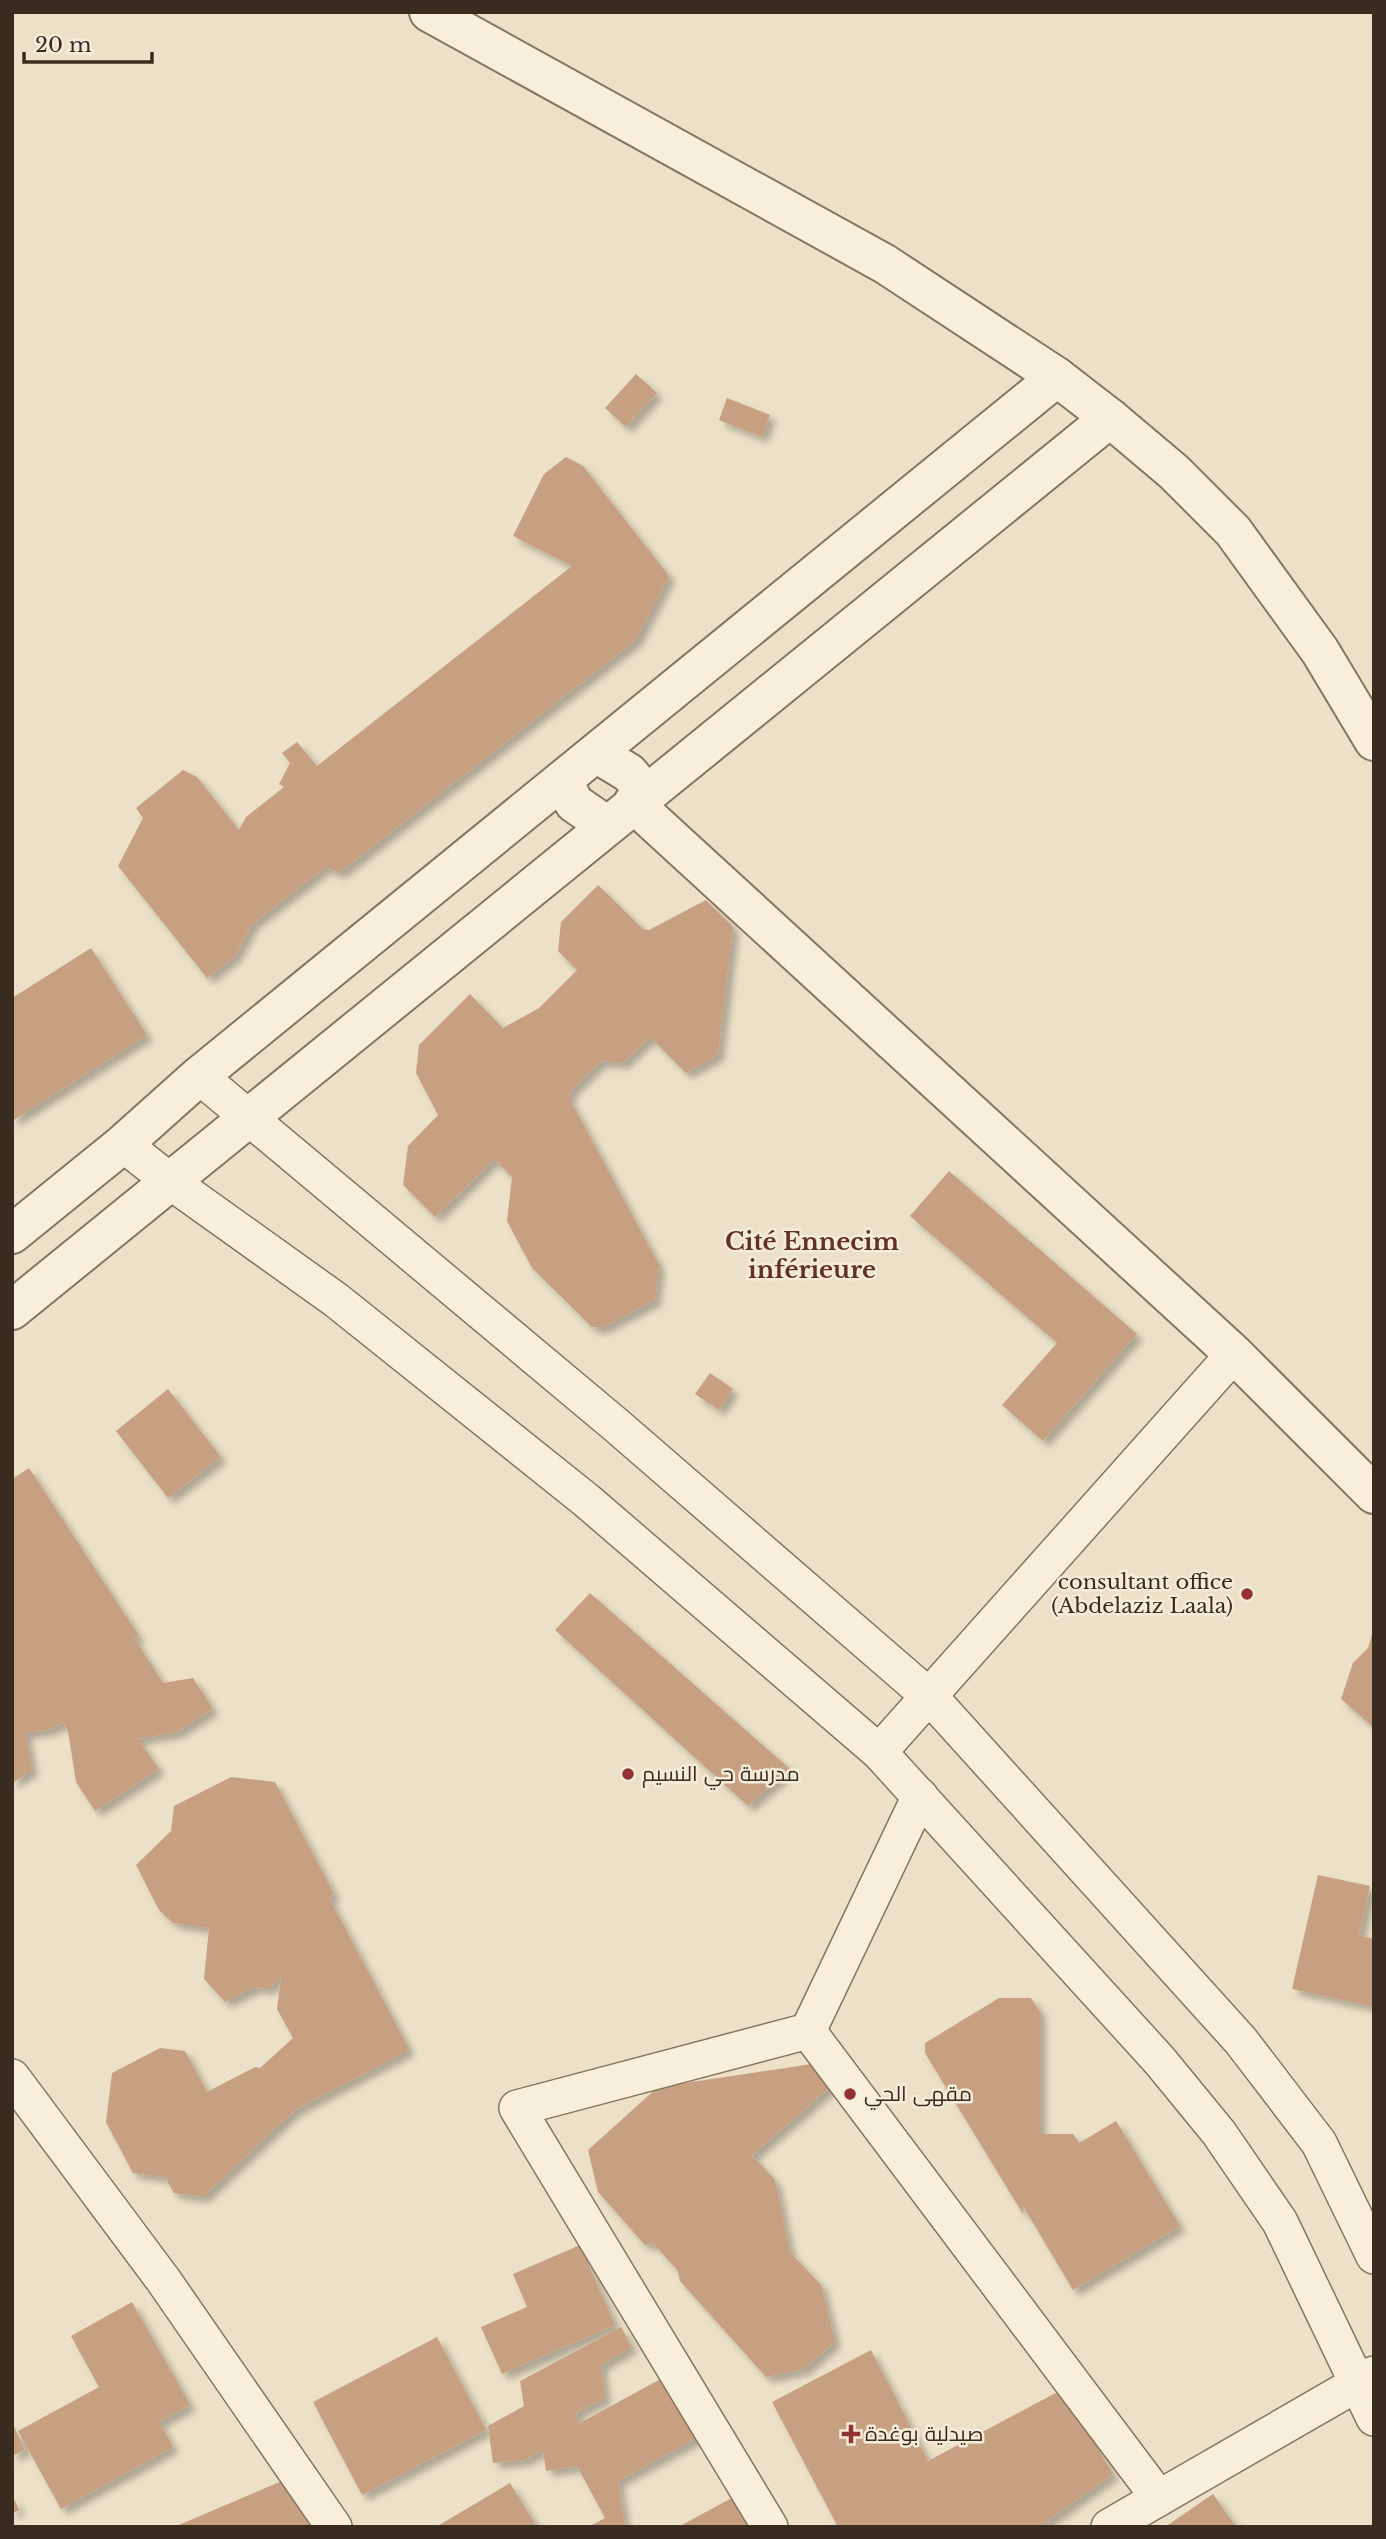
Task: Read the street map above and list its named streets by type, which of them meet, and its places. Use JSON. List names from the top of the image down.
{
  "districts": ["Cité Ennecim inférieure"],
  "places": {
    "other": ["consultant office (Abdelaziz Laala)", "مدرسة حي النسيم", "مقهى الحي"],
    "health": ["صيدلية بوغدة"]
  },
  "scale_bar": "20 m"
}
